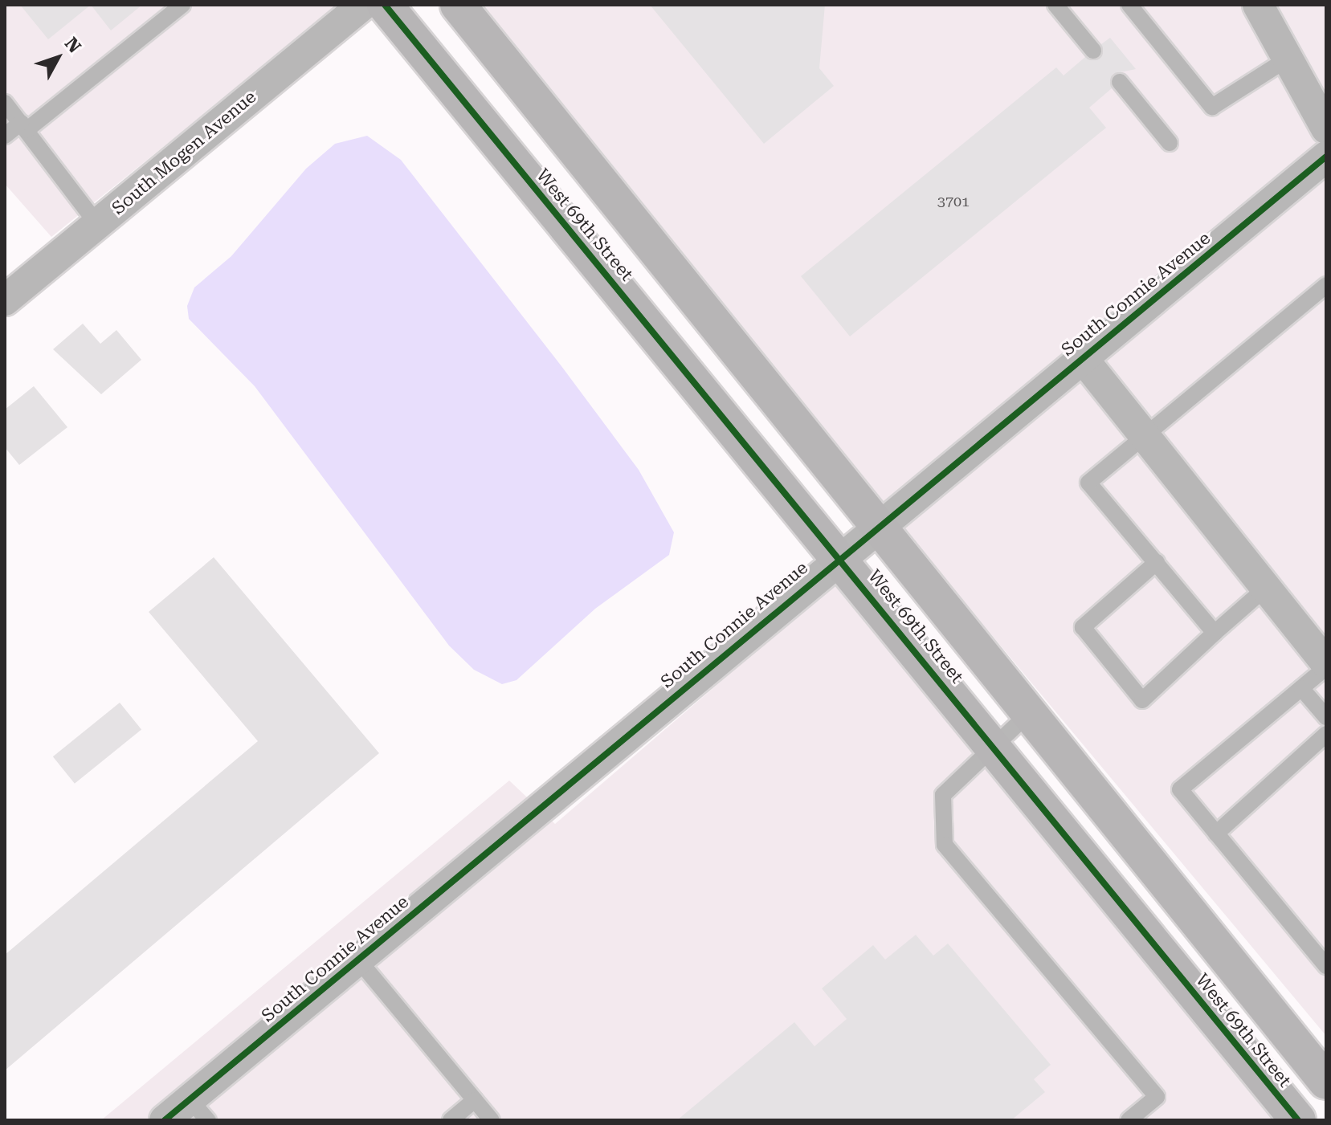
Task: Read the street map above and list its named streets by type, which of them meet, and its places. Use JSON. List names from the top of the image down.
{
  "streets": {
    "street": ["South Mogen Avenue", "West 69th Street", "South Connie Avenue"]
  },
  "crossings": [
    ["West 69th Street", "South Connie Avenue"]
  ],
  "house_numbers": ["3701"],
  "north": "top right"
}
